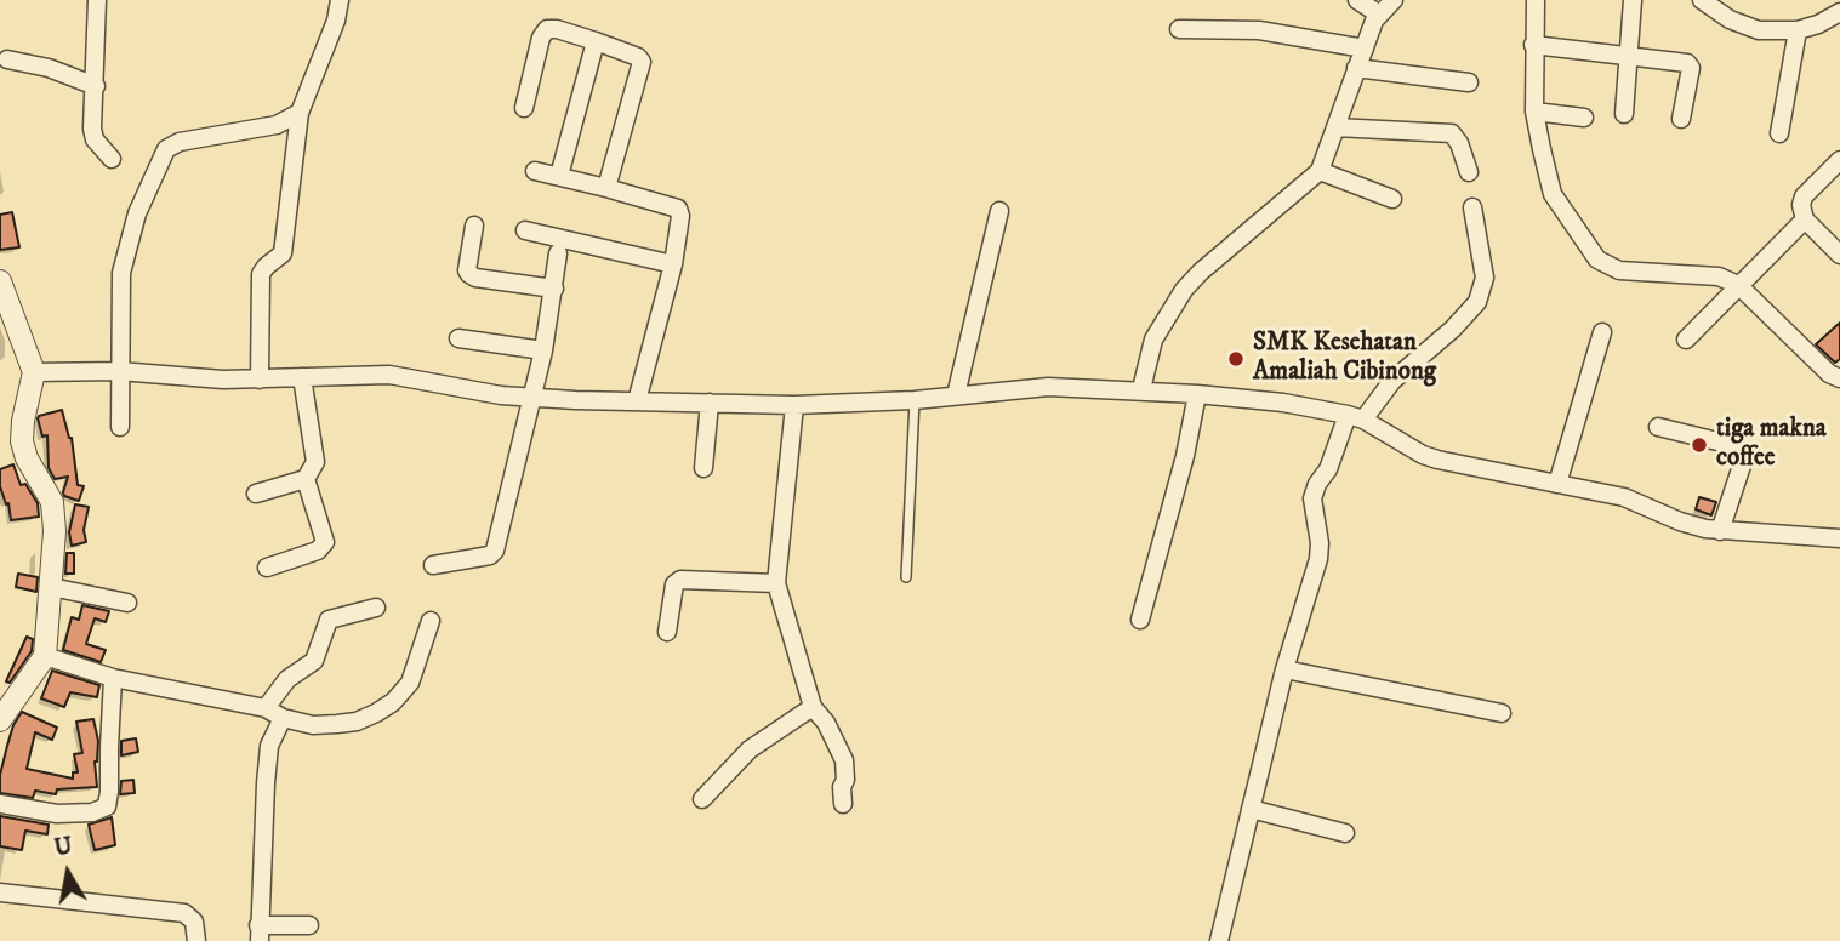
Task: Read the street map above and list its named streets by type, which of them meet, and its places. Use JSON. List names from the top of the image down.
{
  "places": ["SMK Kesehatan Amaliah Cibinong", "tiga makna coffee"],
  "north": "top"
}
